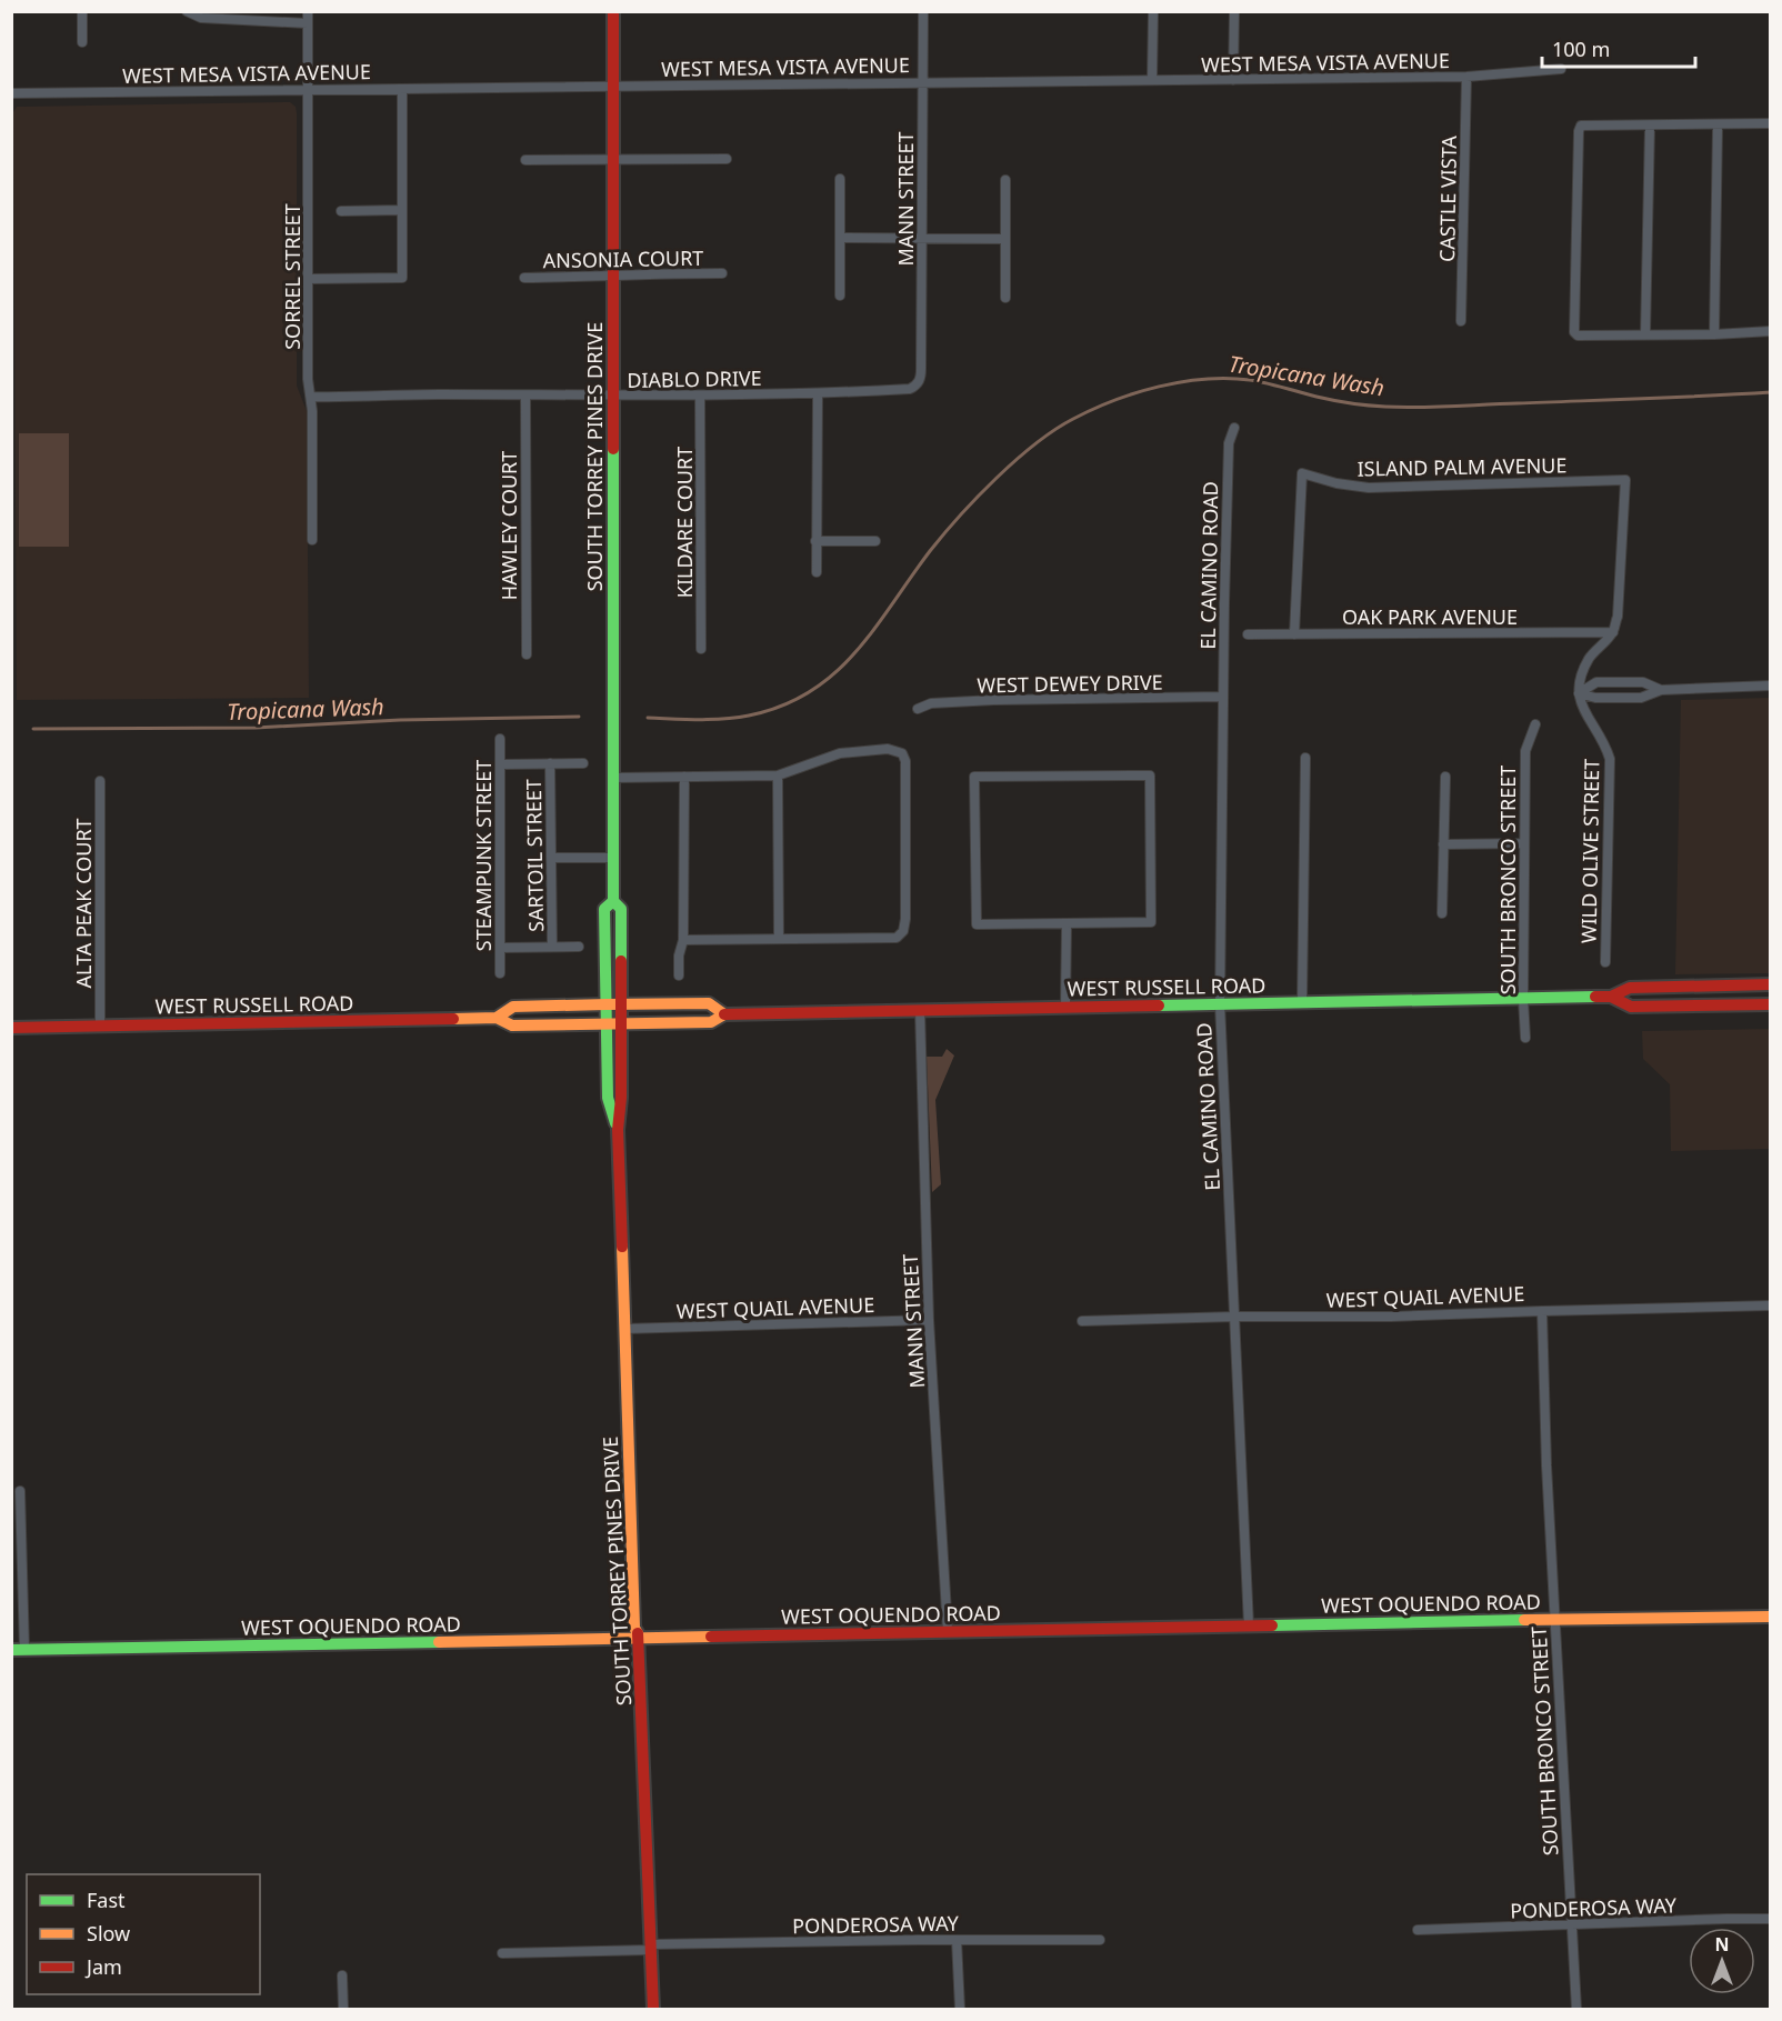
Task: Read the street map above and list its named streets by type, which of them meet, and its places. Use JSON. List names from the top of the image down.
{
  "streets": {
    "main road": ["SOUTH TORREY PINES DRIVE", "WEST RUSSELL ROAD", "WEST OQUENDO ROAD"],
    "street": [
      "WEST MESA VISTA AVENUE",
      "MANN STREET",
      "CASTLE VISTA",
      "ANSONIA COURT",
      "SORREL STREET",
      "DIABLO DRIVE",
      "ISLAND PALM AVENUE",
      "KILDARE COURT",
      "HAWLEY COURT",
      "EL CAMINO ROAD",
      "OAK PARK AVENUE",
      "WEST DEWEY DRIVE",
      "WILD OLIVE STREET",
      "STEAMPUNK STREET",
      "SARTOIL STREET",
      "SOUTH BRONCO STREET",
      "ALTA PEAK COURT",
      "WEST QUAIL AVENUE",
      "PONDEROSA WAY"
    ]
  },
  "crossings": [
    ["WEST MESA VISTA AVENUE", "MANN STREET"],
    ["WEST MESA VISTA AVENUE", "CASTLE VISTA"],
    ["WEST MESA VISTA AVENUE", "SORREL STREET"],
    ["WEST MESA VISTA AVENUE", "SOUTH TORREY PINES DRIVE"],
    ["MANN STREET", "DIABLO DRIVE"],
    ["MANN STREET", "WEST RUSSELL ROAD"],
    ["MANN STREET", "WEST QUAIL AVENUE"],
    ["MANN STREET", "WEST OQUENDO ROAD"],
    ["ANSONIA COURT", "SOUTH TORREY PINES DRIVE"],
    ["SORREL STREET", "DIABLO DRIVE"],
    ["DIABLO DRIVE", "SOUTH TORREY PINES DRIVE"],
    ["DIABLO DRIVE", "KILDARE COURT"],
    ["DIABLO DRIVE", "HAWLEY COURT"],
    ["SOUTH TORREY PINES DRIVE", "WEST RUSSELL ROAD"],
    ["SOUTH TORREY PINES DRIVE", "WEST QUAIL AVENUE"],
    ["SOUTH TORREY PINES DRIVE", "WEST OQUENDO ROAD"],
    ["SOUTH TORREY PINES DRIVE", "PONDEROSA WAY"],
    ["ISLAND PALM AVENUE", "OAK PARK AVENUE"],
    ["EL CAMINO ROAD", "WEST DEWEY DRIVE"],
    ["EL CAMINO ROAD", "WEST RUSSELL ROAD"],
    ["EL CAMINO ROAD", "WEST QUAIL AVENUE"],
    ["EL CAMINO ROAD", "WEST OQUENDO ROAD"],
    ["SOUTH BRONCO STREET", "WEST RUSSELL ROAD"],
    ["SOUTH BRONCO STREET", "WEST QUAIL AVENUE"],
    ["SOUTH BRONCO STREET", "WEST OQUENDO ROAD"],
    ["SOUTH BRONCO STREET", "PONDEROSA WAY"],
    ["ALTA PEAK COURT", "WEST RUSSELL ROAD"]
  ],
  "water": ["Tropicana Wash"],
  "legend": ["Fast", "Slow", "Jam"],
  "scale_bar": "100 m",
  "north": "top"
}
